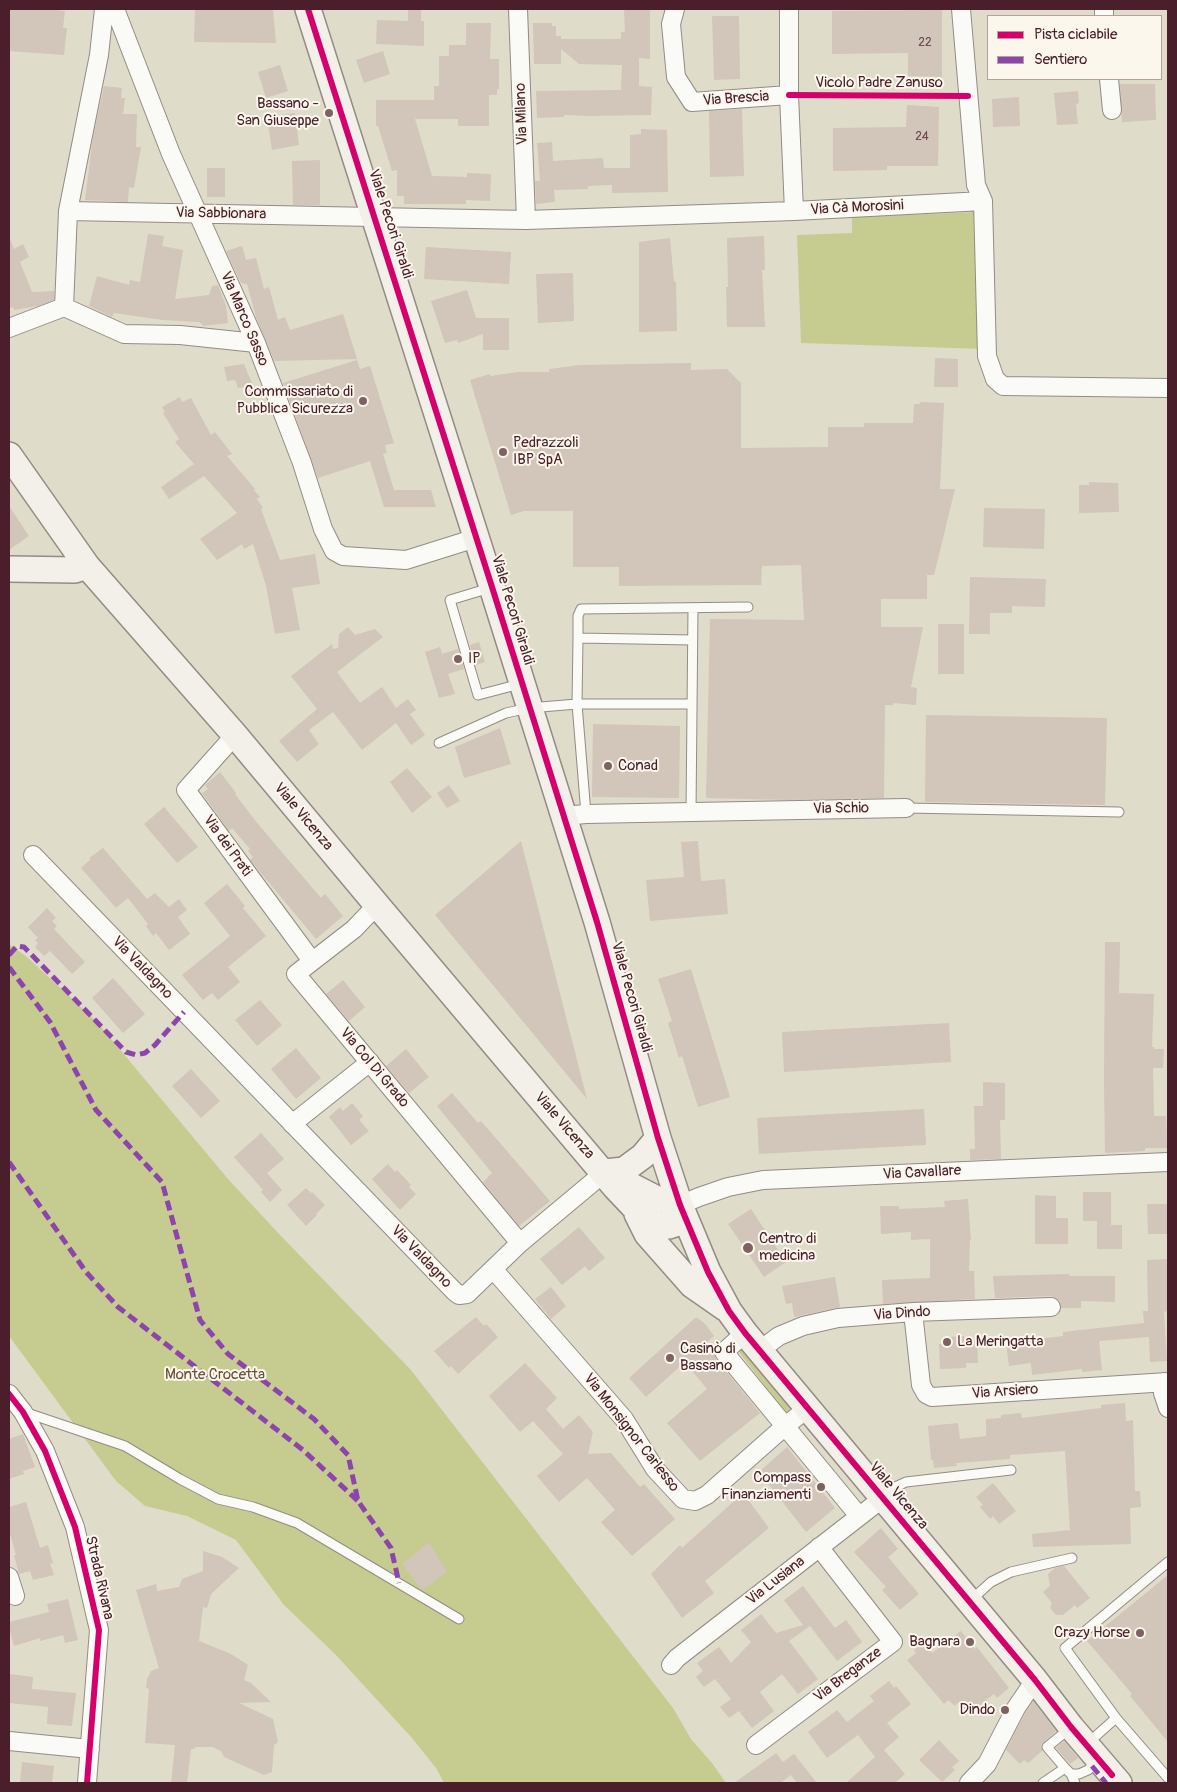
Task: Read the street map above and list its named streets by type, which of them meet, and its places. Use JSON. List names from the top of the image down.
{
  "streets": {
    "main road": ["Viale Pecori Giraldi", "Viale Vicenza"],
    "street": [
      "Via Brescia",
      "Via Milano",
      "Via Cà Morosini",
      "Via Sabbionara",
      "Via Marco Sasso",
      "Via Schio",
      "Via dei Prati",
      "Via Valdagno",
      "Via Col Di Grado",
      "Via Cavallare",
      "Via Dindo",
      "Via Arsiero",
      "Via Monsignor Carlesso",
      "Strada Rivana",
      "Via Lusiana",
      "Via Breganze"
    ],
    "cycle path": ["Vicolo Padre Zanuso"]
  },
  "crossings": [
    ["Via Milano", "Via Cà Morosini"],
    ["Via Cà Morosini", "Via Sabbionara"],
    ["Via Cà Morosini", "Viale Pecori Giraldi"],
    ["Via Sabbionara", "Viale Pecori Giraldi"],
    ["Via Sabbionara", "Via Marco Sasso"],
    ["Viale Pecori Giraldi", "Via Marco Sasso"],
    ["Viale Pecori Giraldi", "Via Schio"],
    ["Viale Pecori Giraldi", "Viale Vicenza"],
    ["Viale Pecori Giraldi", "Via Cavallare"],
    ["Viale Vicenza", "Via dei Prati"],
    ["Viale Vicenza", "Via Valdagno"],
    ["Viale Vicenza", "Via Col Di Grado"],
    ["Viale Vicenza", "Via Cavallare"],
    ["Viale Vicenza", "Via Dindo"],
    ["Viale Vicenza", "Via Monsignor Carlesso"],
    ["Viale Vicenza", "Via Lusiana"],
    ["Via dei Prati", "Via Col Di Grado"],
    ["Via Valdagno", "Via Col Di Grado"],
    ["Via Valdagno", "Via Monsignor Carlesso"],
    ["Via Dindo", "Via Arsiero"],
    ["Via Lusiana", "Via Breganze"]
  ],
  "parks": ["Monte Crocetta"],
  "places": [
    "Bassano - San Giuseppe",
    "Commissariato di Pubblica Sicurezza",
    "Pedrazzoli IBP SpA",
    "IP",
    "Conad",
    "Centro di medicina",
    "La Meringatta",
    "Casinò di Bassano",
    "Compass Finanziamenti",
    "Crazy Horse",
    "Bagnara",
    "Dindo"
  ],
  "house_numbers": ["22", "24"],
  "legend": ["Pista ciclabile", "Sentiero"]
}
